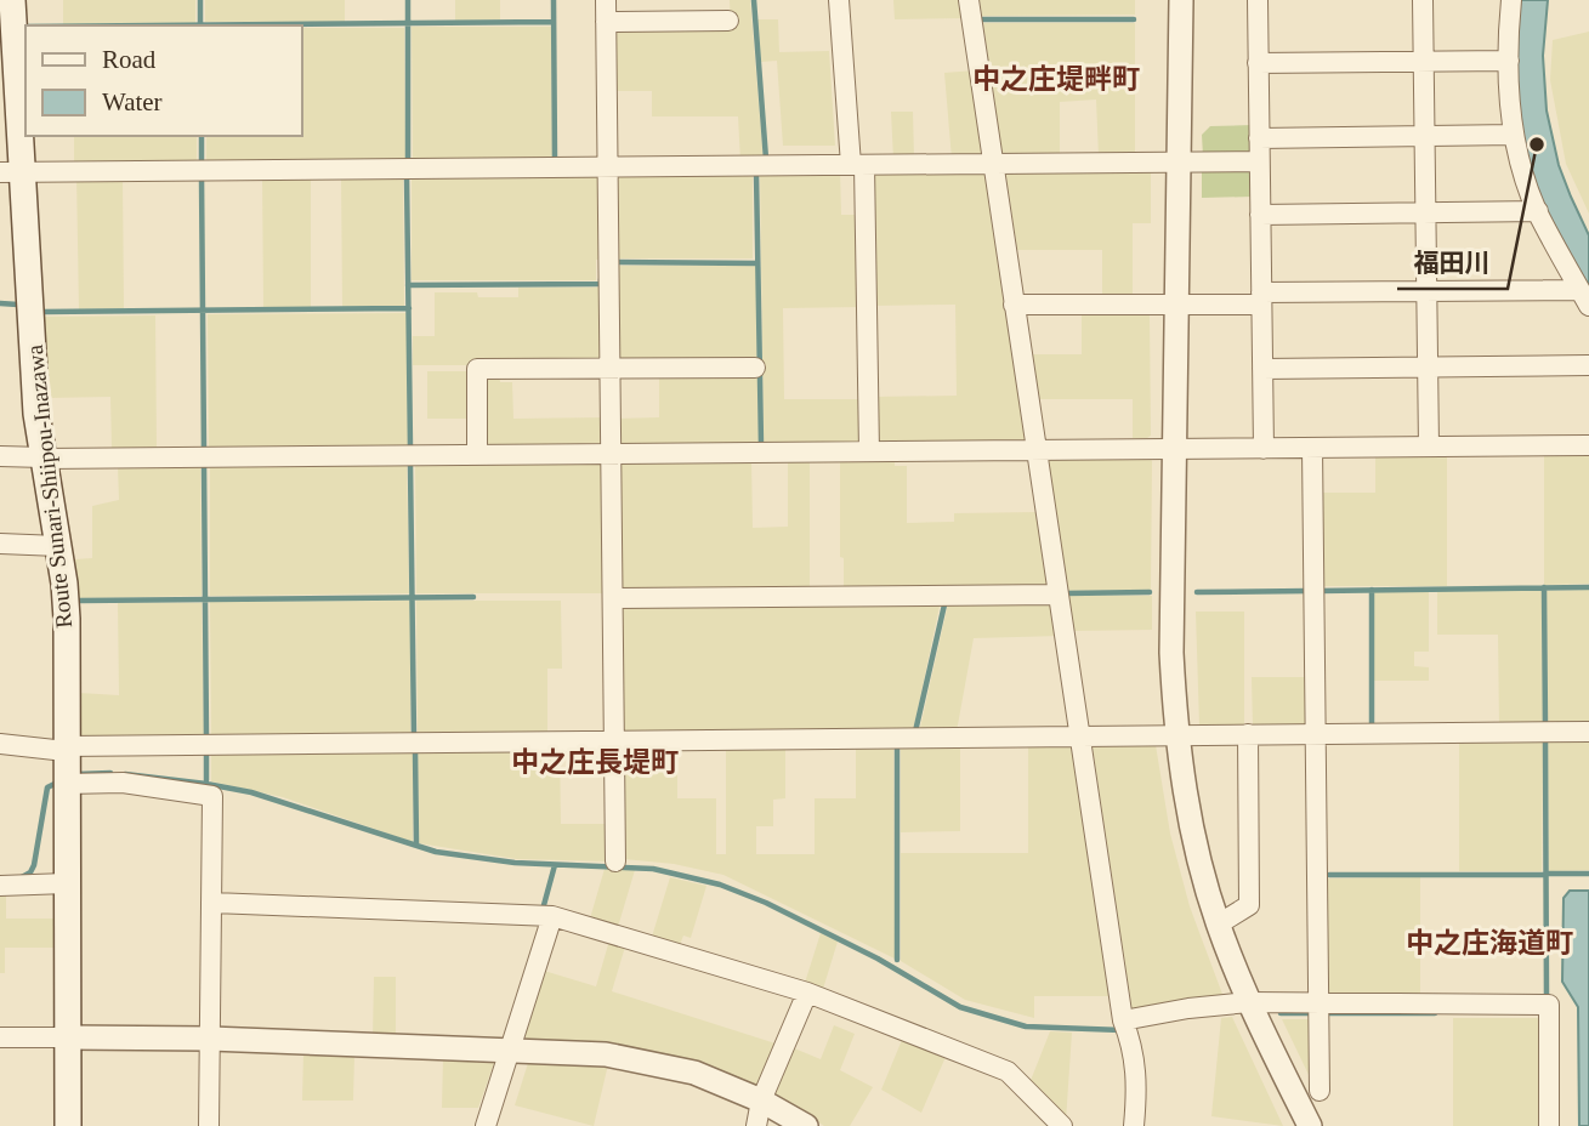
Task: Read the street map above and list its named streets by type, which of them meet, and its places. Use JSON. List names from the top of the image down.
{
  "streets": {
    "main road": ["Route Sunari-Shiipou-Inazawa"]
  },
  "districts": ["中之庄堤畔町", "中之庄長堤町", "中之庄海道町"],
  "places": ["福田川"],
  "legend": ["Road", "Water"]
}
